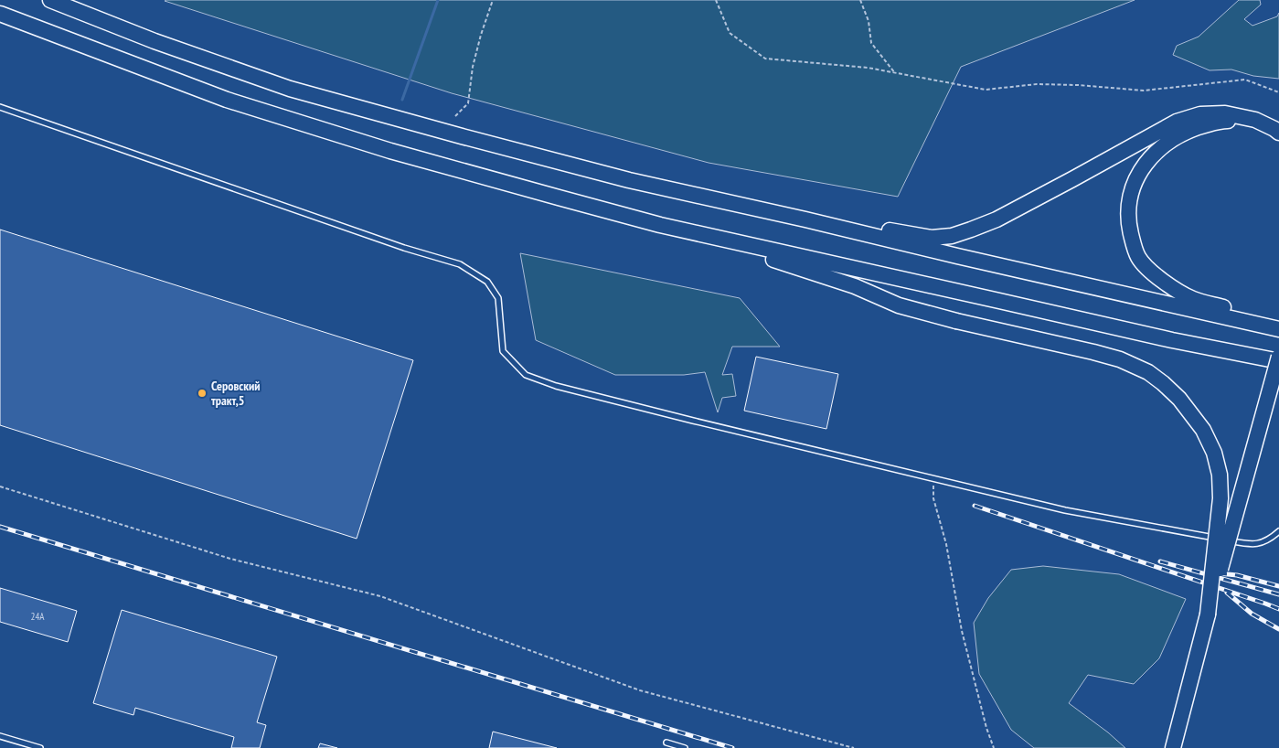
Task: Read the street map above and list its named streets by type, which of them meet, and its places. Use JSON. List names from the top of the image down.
{
  "places": ["Серовский тракт,5"],
  "house_numbers": ["24А"]
}
